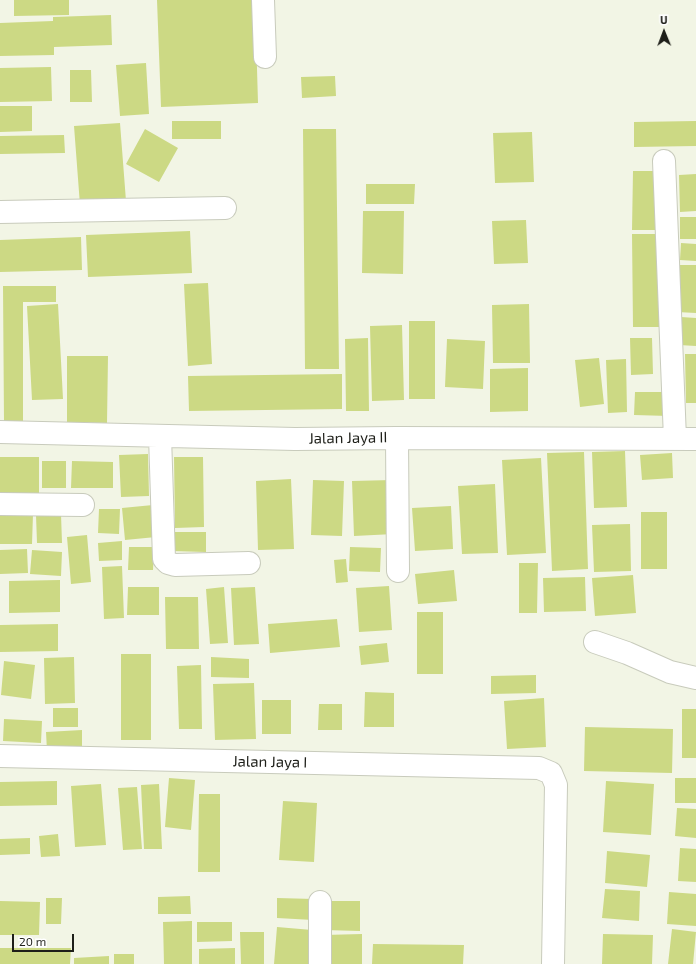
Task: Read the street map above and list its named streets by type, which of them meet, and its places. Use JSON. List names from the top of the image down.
{
  "streets": {
    "street": ["Jalan Jaya II", "Jalan Jaya I"]
  },
  "scale_bar": "20 m",
  "north": "top"
}
